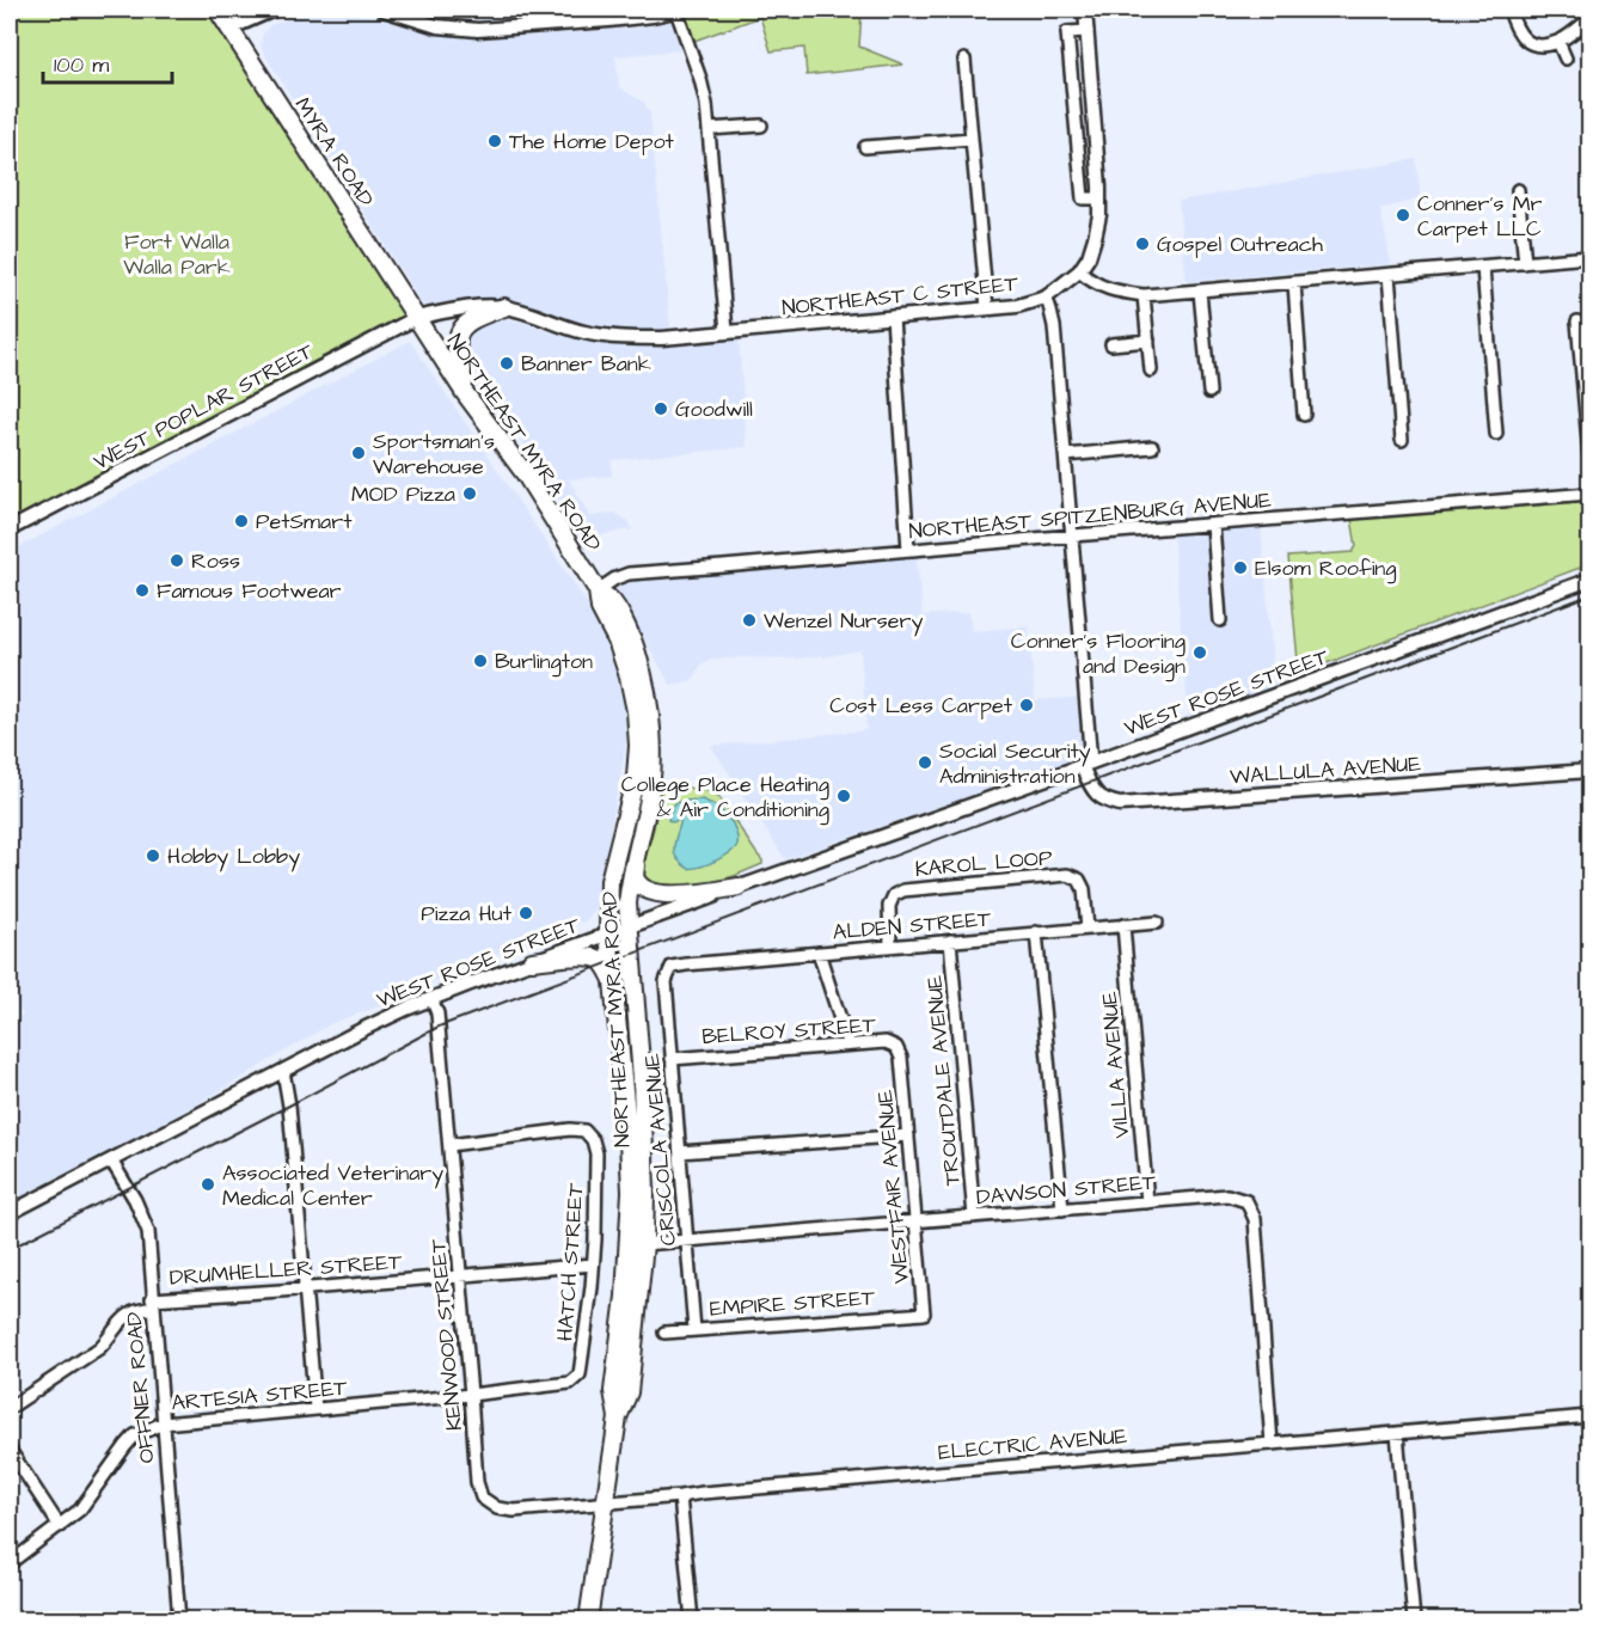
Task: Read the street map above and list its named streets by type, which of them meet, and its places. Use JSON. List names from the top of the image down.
{
  "streets": {
    "highway": ["MYRA ROAD", "NORTHEAST MYRA ROAD"],
    "main road": [
      "NORTHEAST C STREET",
      "WEST POPLAR STREET",
      "WEST ROSE STREET",
      "WALLULA AVENUE"
    ],
    "street": [
      "NORTHEAST SPITZENBURG AVENUE",
      "KAROL LOOP",
      "ALDEN STREET",
      "BELROY STREET",
      "VILLA AVENUE",
      "TROUTDALE AVENUE",
      "CRISCOLA AVENUE",
      "WESTFAIR AVENUE",
      "DAWSON STREET",
      "HATCH STREET",
      "DRUMHELLER STREET",
      "EMPIRE STREET",
      "KENWOOD STREET",
      "OFFNER ROAD",
      "ARTESIA STREET",
      "ELECTRIC AVENUE"
    ]
  },
  "crossings": [
    ["MYRA ROAD", "NORTHEAST C STREET"],
    ["MYRA ROAD", "WEST POPLAR STREET"],
    ["MYRA ROAD", "NORTHEAST MYRA ROAD"],
    ["NORTHEAST C STREET", "WEST POPLAR STREET"],
    ["NORTHEAST C STREET", "NORTHEAST MYRA ROAD"],
    ["WEST POPLAR STREET", "NORTHEAST MYRA ROAD"],
    ["NORTHEAST MYRA ROAD", "NORTHEAST SPITZENBURG AVENUE"],
    ["NORTHEAST MYRA ROAD", "WEST ROSE STREET"],
    ["NORTHEAST MYRA ROAD", "DAWSON STREET"],
    ["NORTHEAST MYRA ROAD", "ELECTRIC AVENUE"],
    ["WEST ROSE STREET", "WALLULA AVENUE"],
    ["WEST ROSE STREET", "KENWOOD STREET"],
    ["WEST ROSE STREET", "OFFNER ROAD"],
    ["KAROL LOOP", "ALDEN STREET"],
    ["ALDEN STREET", "VILLA AVENUE"],
    ["ALDEN STREET", "TROUTDALE AVENUE"],
    ["ALDEN STREET", "CRISCOLA AVENUE"],
    ["BELROY STREET", "CRISCOLA AVENUE"],
    ["BELROY STREET", "WESTFAIR AVENUE"],
    ["VILLA AVENUE", "DAWSON STREET"],
    ["TROUTDALE AVENUE", "DAWSON STREET"],
    ["CRISCOLA AVENUE", "DAWSON STREET"],
    ["CRISCOLA AVENUE", "EMPIRE STREET"],
    ["WESTFAIR AVENUE", "DAWSON STREET"],
    ["WESTFAIR AVENUE", "EMPIRE STREET"],
    ["DAWSON STREET", "ELECTRIC AVENUE"],
    ["HATCH STREET", "DRUMHELLER STREET"],
    ["HATCH STREET", "KENWOOD STREET"],
    ["HATCH STREET", "ARTESIA STREET"],
    ["DRUMHELLER STREET", "KENWOOD STREET"],
    ["DRUMHELLER STREET", "OFFNER ROAD"],
    ["KENWOOD STREET", "ARTESIA STREET"],
    ["KENWOOD STREET", "ELECTRIC AVENUE"],
    ["OFFNER ROAD", "ARTESIA STREET"]
  ],
  "parks": ["Fort Walla Walla Park"],
  "places": [
    "The Home Depot",
    "Conner's Mr Carpet LLC",
    "Gospel Outreach",
    "Banner Bank",
    "Goodwill",
    "Sportsman's Warehouse",
    "MOD Pizza",
    "PetSmart",
    "Ross",
    "Elsom Roofing",
    "Famous Footwear",
    "Wenzel Nursery",
    "Conner's Flooring and Design",
    "Burlington",
    "Cost Less Carpet",
    "Social Security Administration",
    "College Place Heating & Air Conditioning",
    "Hobby Lobby",
    "Pizza Hut",
    "Associated Veterinary Medical Center"
  ],
  "scale_bar": "100 m"
}
